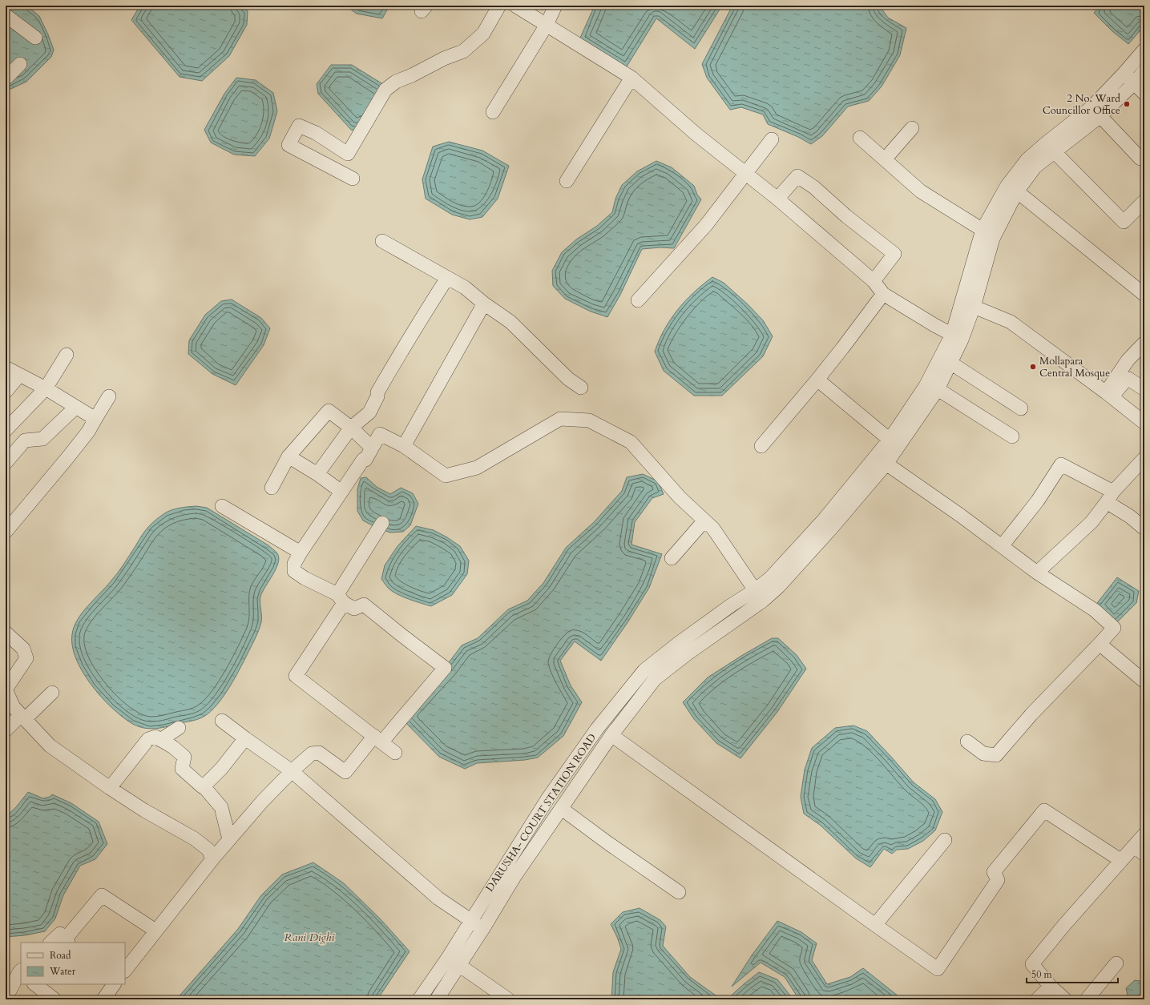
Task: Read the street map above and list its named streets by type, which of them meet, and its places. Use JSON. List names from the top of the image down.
{
  "streets": {
    "street": ["DARUSHA- COURT STATION ROAD"]
  },
  "water": ["Rani Dighi"],
  "places": ["2 No. Ward Councillor Office", "Mollapara Central Mosque"],
  "legend": ["Road", "Water"],
  "scale_bar": "50 m"
}
